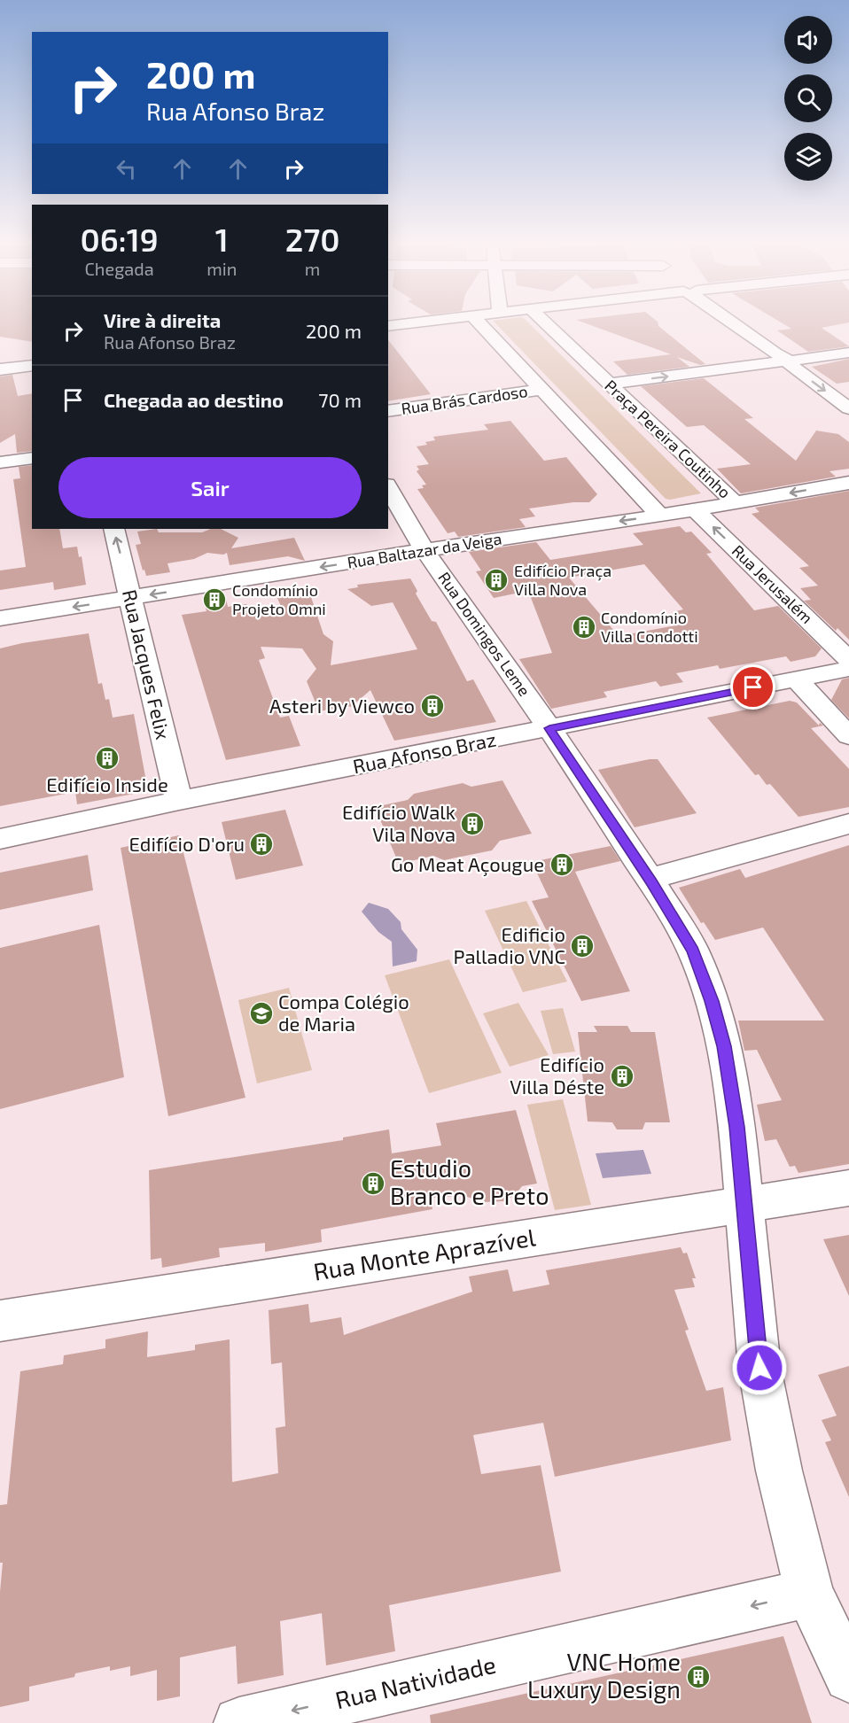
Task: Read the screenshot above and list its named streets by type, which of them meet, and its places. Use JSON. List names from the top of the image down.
{
  "streets": {
    "street": [
      "Rua Brás Cardoso",
      "Praça Pereira Coutinho",
      "Rua Baltazar da Veiga",
      "Rua Jerusalém",
      "Rua Domingos Leme",
      "Rua Jacques Felix",
      "Rua Afonso Braz",
      "Rua Monte Aprazível",
      "Rua Natividade"
    ]
  },
  "crossings": [
    ["Praça Pereira Coutinho", "Rua Baltazar da Veiga"],
    ["Rua Baltazar da Veiga", "Rua Jerusalém"],
    ["Rua Baltazar da Veiga", "Rua Domingos Leme"],
    ["Rua Baltazar da Veiga", "Rua Jacques Felix"],
    ["Rua Domingos Leme", "Rua Afonso Braz"],
    ["Rua Domingos Leme", "Rua Monte Aprazível"],
    ["Rua Domingos Leme", "Rua Natividade"],
    ["Rua Jacques Felix", "Rua Afonso Braz"]
  ],
  "one_way": ["Rua Baltazar da Veiga", "Rua Natividade"],
  "places": {
    "building": [
      "Edifício Praça Villa Nova",
      "Condomínio Projeto Omni",
      "Condomínio Villa Condotti",
      "Asteri by Viewco",
      "Edifício Inside",
      "Edifício Walk Vila Nova",
      "Edifício D'oru",
      "Go Meat Açougue",
      "Edificio Palladio VNC",
      "Edifício Villa Déste",
      "Estudio Branco e Preto",
      "VNC Home Luxury Design"
    ],
    "school or university": ["Compa Colégio de Maria"]
  },
  "page": {
    "turn": ["200 m", "Rua Afonso Braz"],
    "eta": [
      "06:19",
      "Chegada",
      "1",
      "min",
      "270",
      "m"
    ],
    "list": [
      {
        "name": "Vire à direita",
        "note": "Rua Afonso Braz",
        "value": "200 m"
      },
      {
        "name": "Chegada ao destino",
        "value": "70 m"
      }
    ],
    "buttons": "Sair"
  }
}
